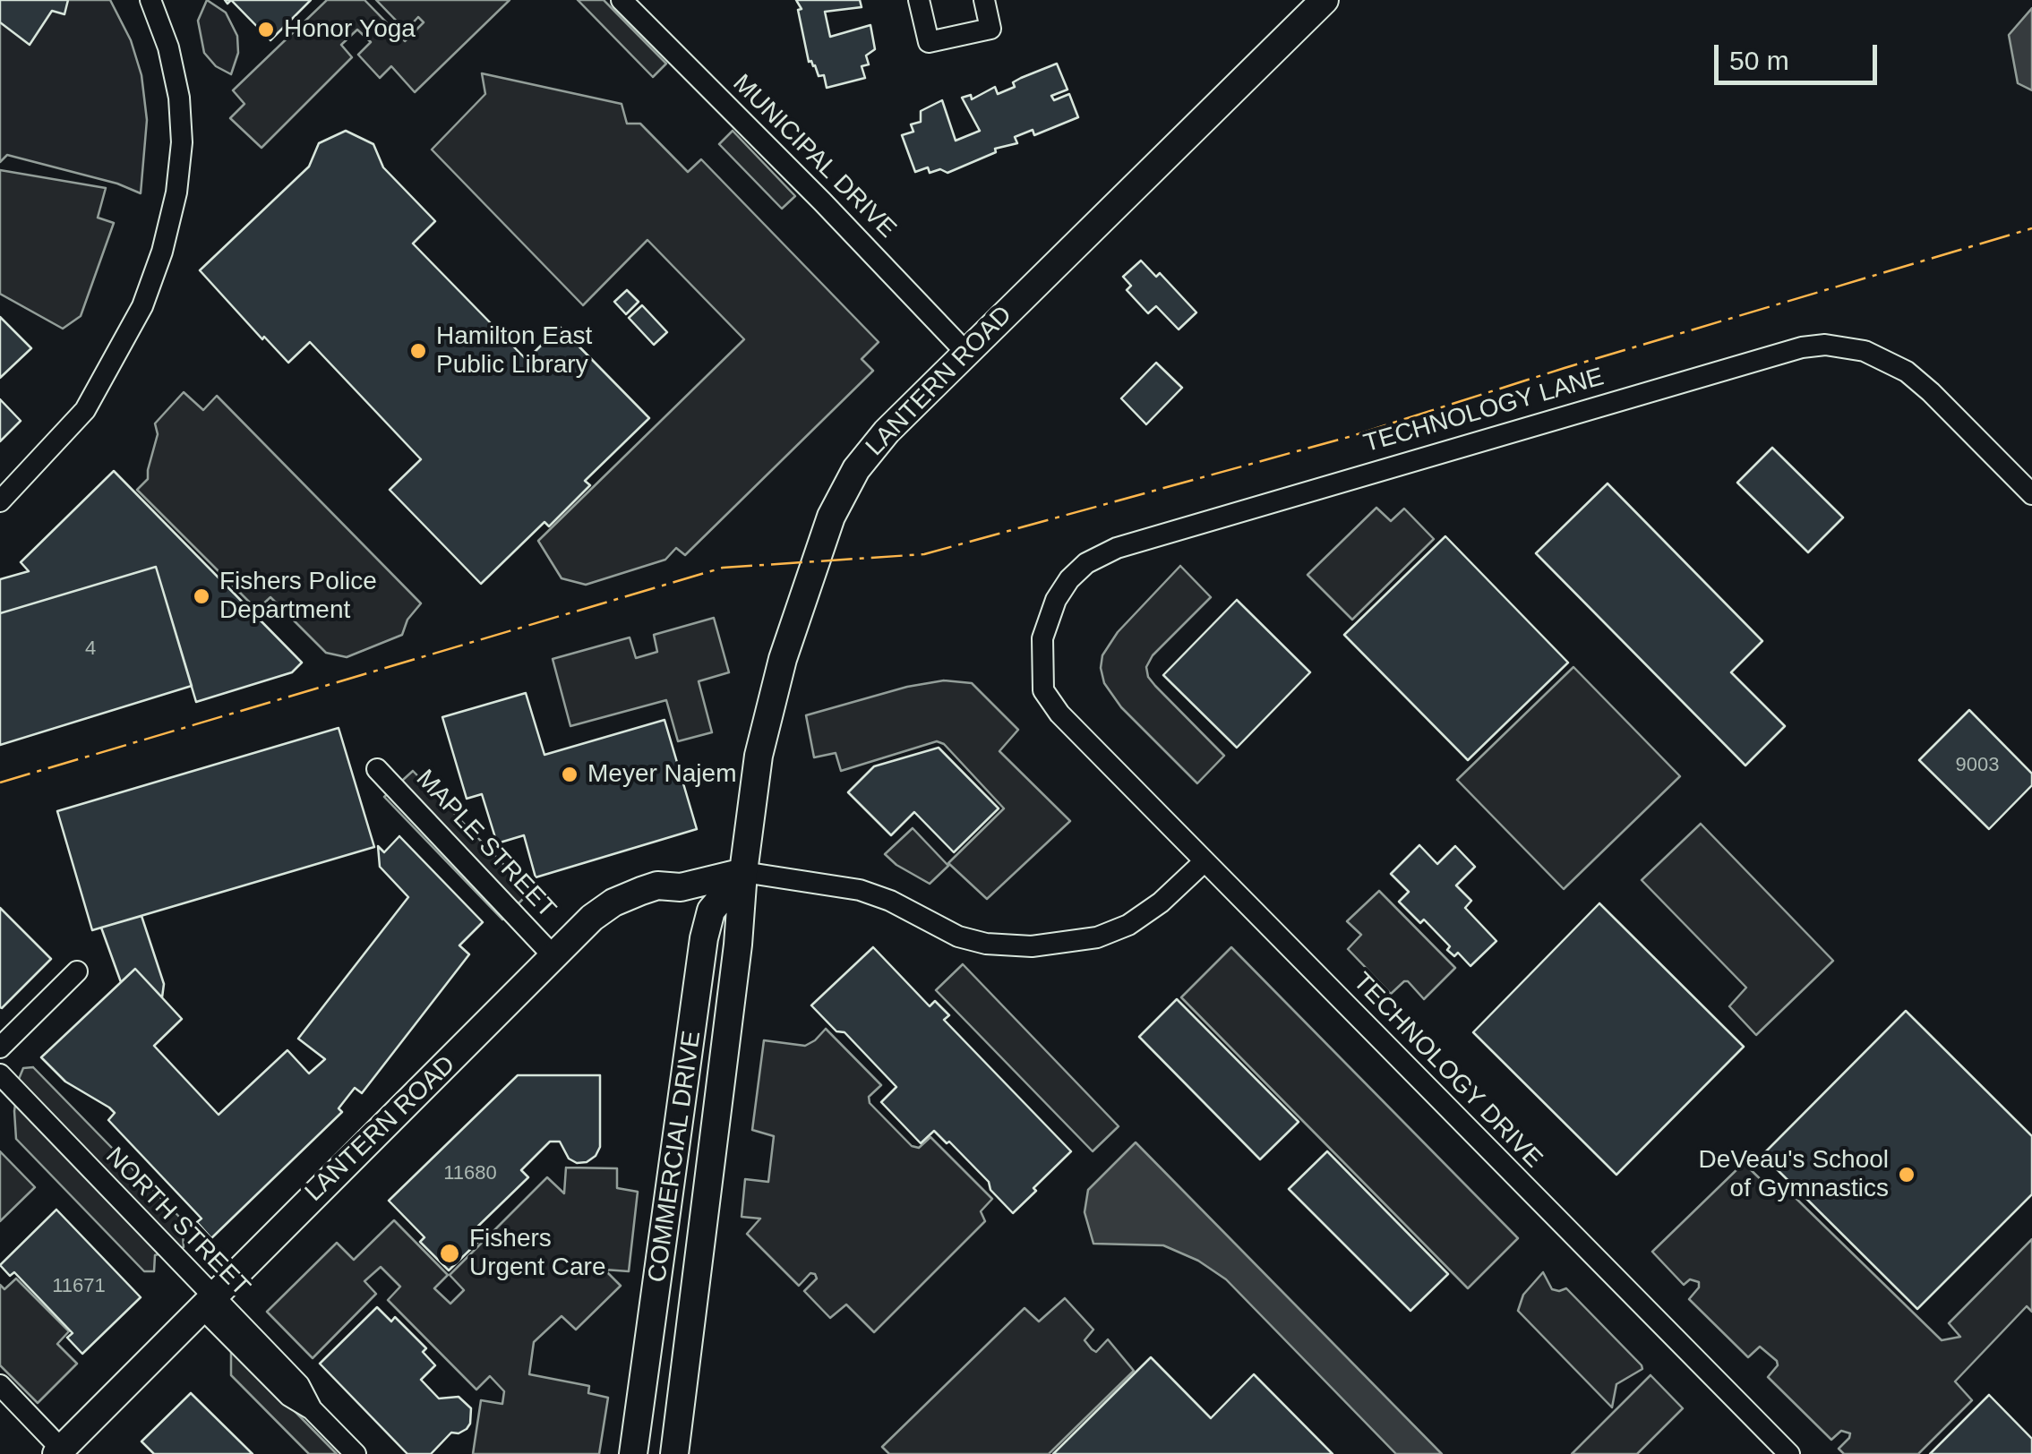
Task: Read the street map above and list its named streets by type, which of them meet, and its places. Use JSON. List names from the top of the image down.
{
  "streets": {
    "street": [
      "MUNICIPAL DRIVE",
      "LANTERN ROAD",
      "TECHNOLOGY LANE",
      "MAPLE STREET",
      "TECHNOLOGY DRIVE",
      "COMMERCIAL DRIVE",
      "NORTH STREET"
    ]
  },
  "crossings": [
    ["MUNICIPAL DRIVE", "LANTERN ROAD"],
    ["LANTERN ROAD", "MAPLE STREET"],
    ["LANTERN ROAD", "COMMERCIAL DRIVE"],
    ["LANTERN ROAD", "NORTH STREET"],
    ["TECHNOLOGY LANE", "TECHNOLOGY DRIVE"]
  ],
  "places": [
    "Honor Yoga",
    "Hamilton East Public Library",
    "Fishers Police Department",
    "Meyer Najem",
    "DeVeau's School of Gymnastics",
    "Fishers Urgent Care"
  ],
  "house_numbers": [
    "4",
    "9003",
    "11680",
    "11671"
  ],
  "scale_bar": "50 m"
}
